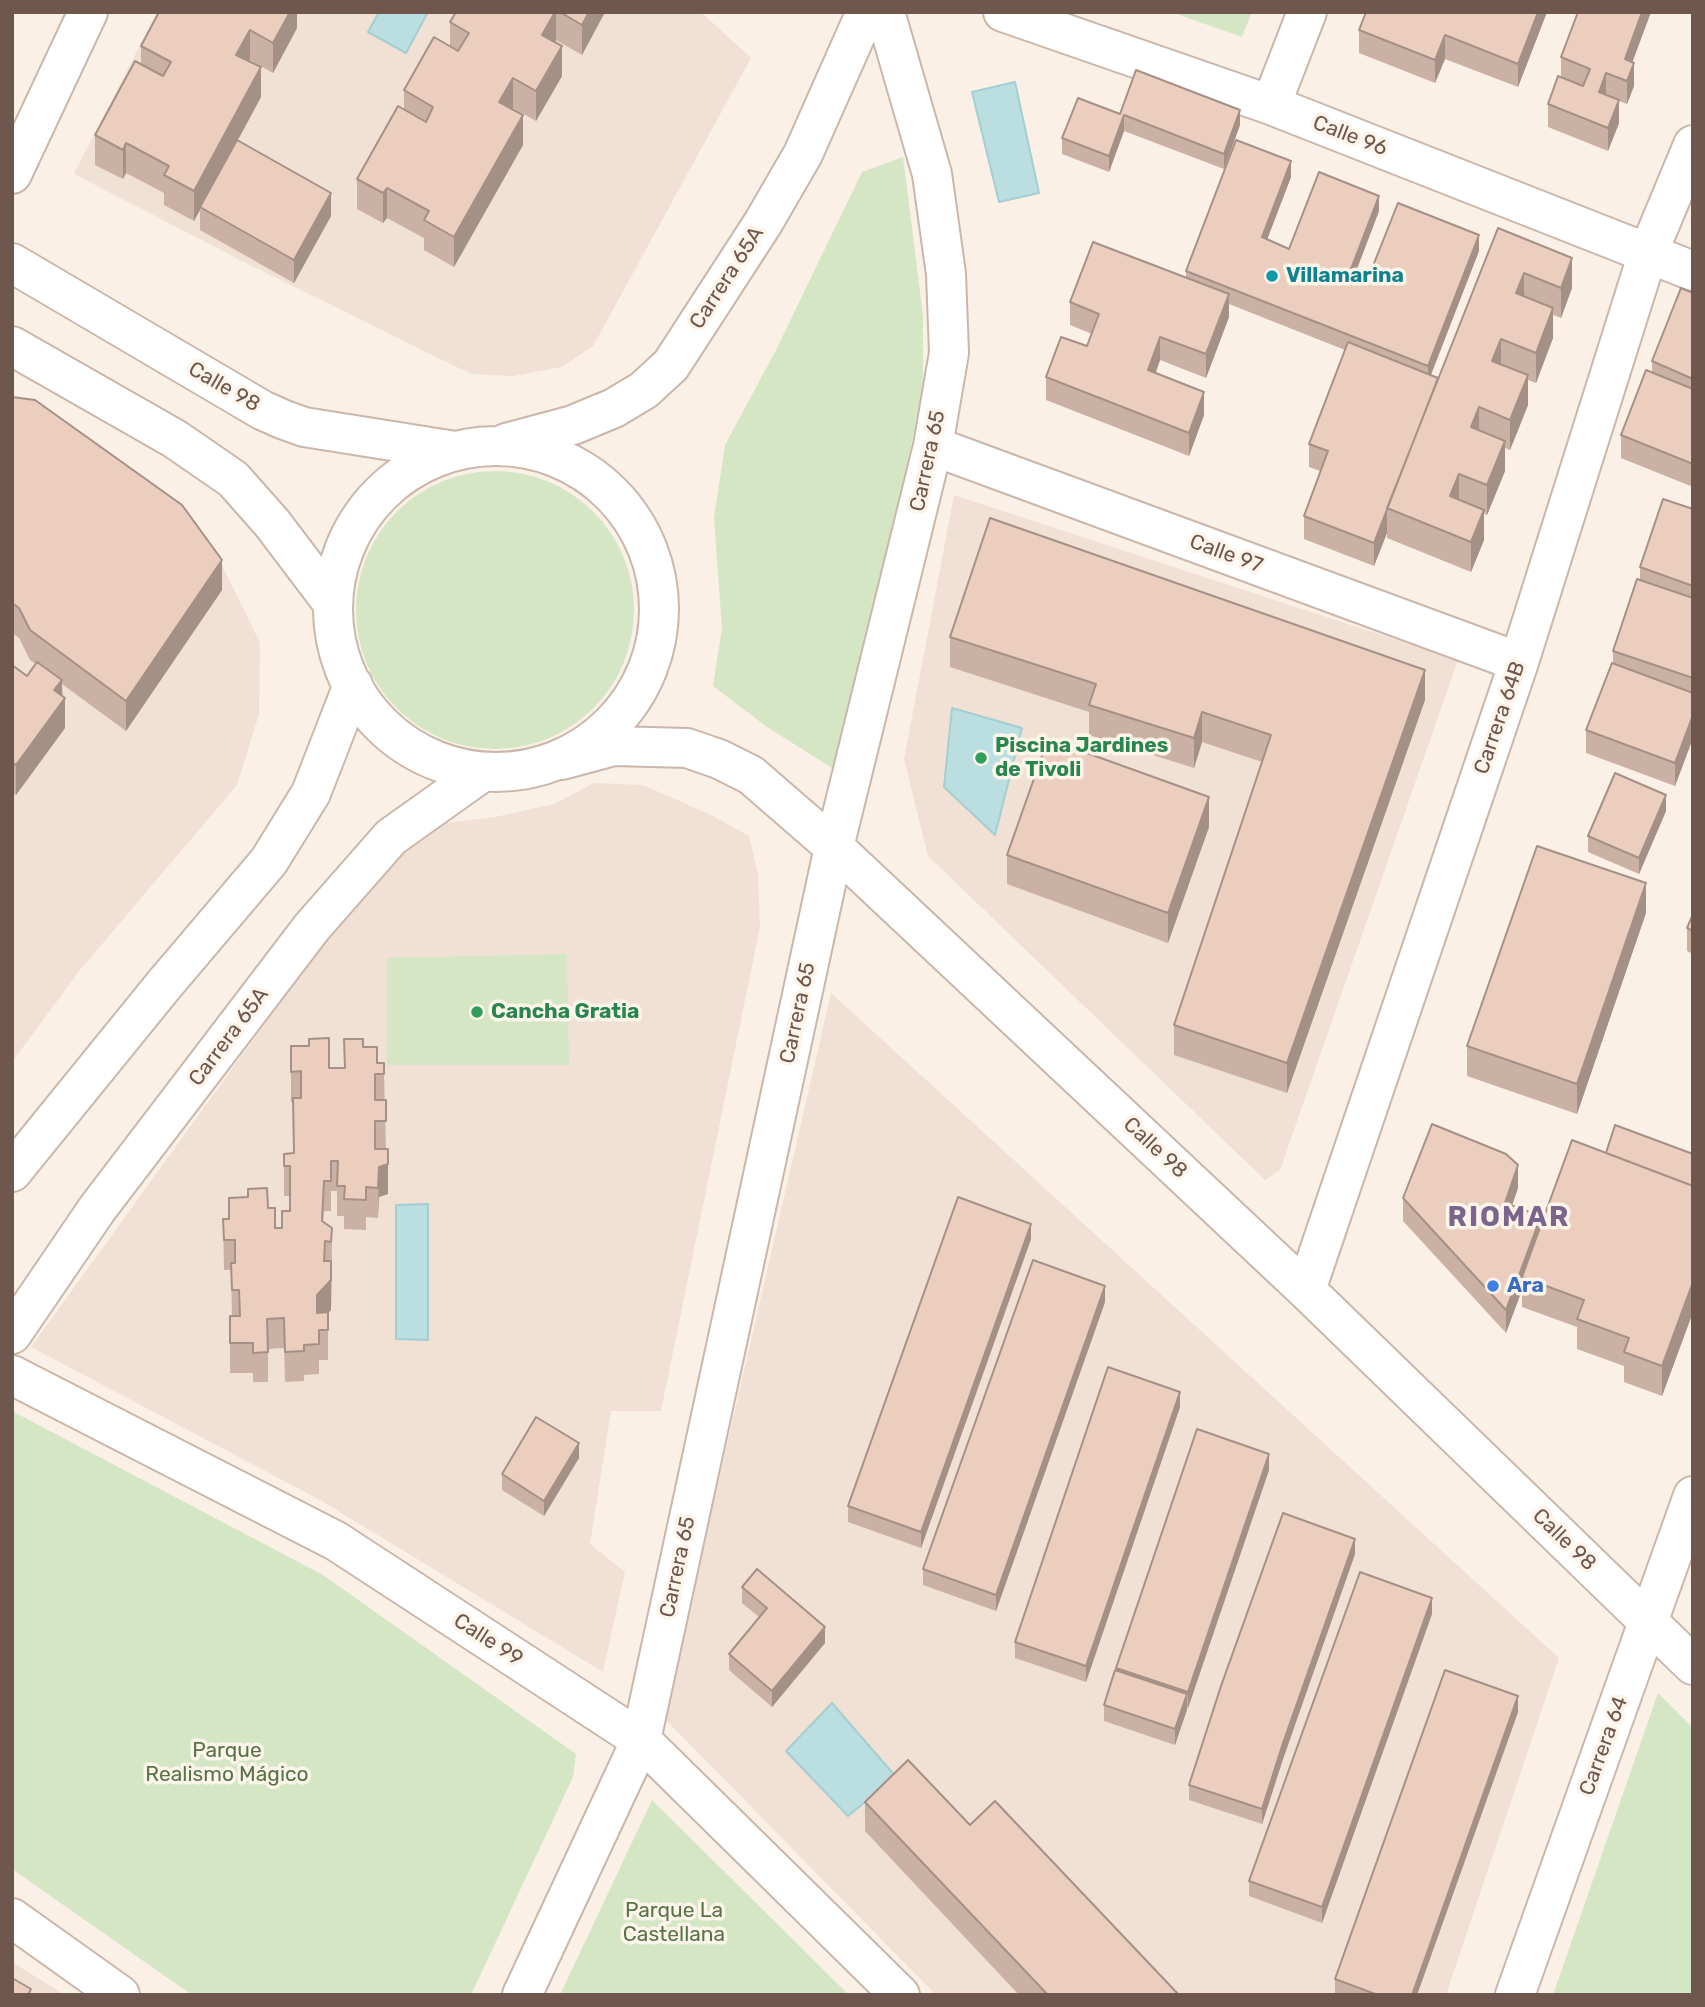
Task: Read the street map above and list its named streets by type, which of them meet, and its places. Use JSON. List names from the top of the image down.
{
  "streets": {
    "street": [
      "Calle 96",
      "Carrera 65A",
      "Calle 98",
      "Carrera 65",
      "Calle 97",
      "Carrera 64B",
      "Calle 99",
      "Carrera 64"
    ]
  },
  "crossings": [
    ["Calle 96", "Carrera 64B"],
    ["Calle 98", "Carrera 65"],
    ["Calle 98", "Carrera 64B"],
    ["Calle 98", "Carrera 64"],
    ["Carrera 65", "Calle 97"],
    ["Carrera 65", "Calle 99"],
    ["Calle 97", "Carrera 64B"]
  ],
  "districts": ["RIOMAR"],
  "parks": ["Parque Realismo Mágico", "Parque La Castellana"],
  "places": [
    "Villamarina",
    "Piscina Jardines de Tivoli",
    "Cancha Gratia",
    "Ara"
  ]
}
